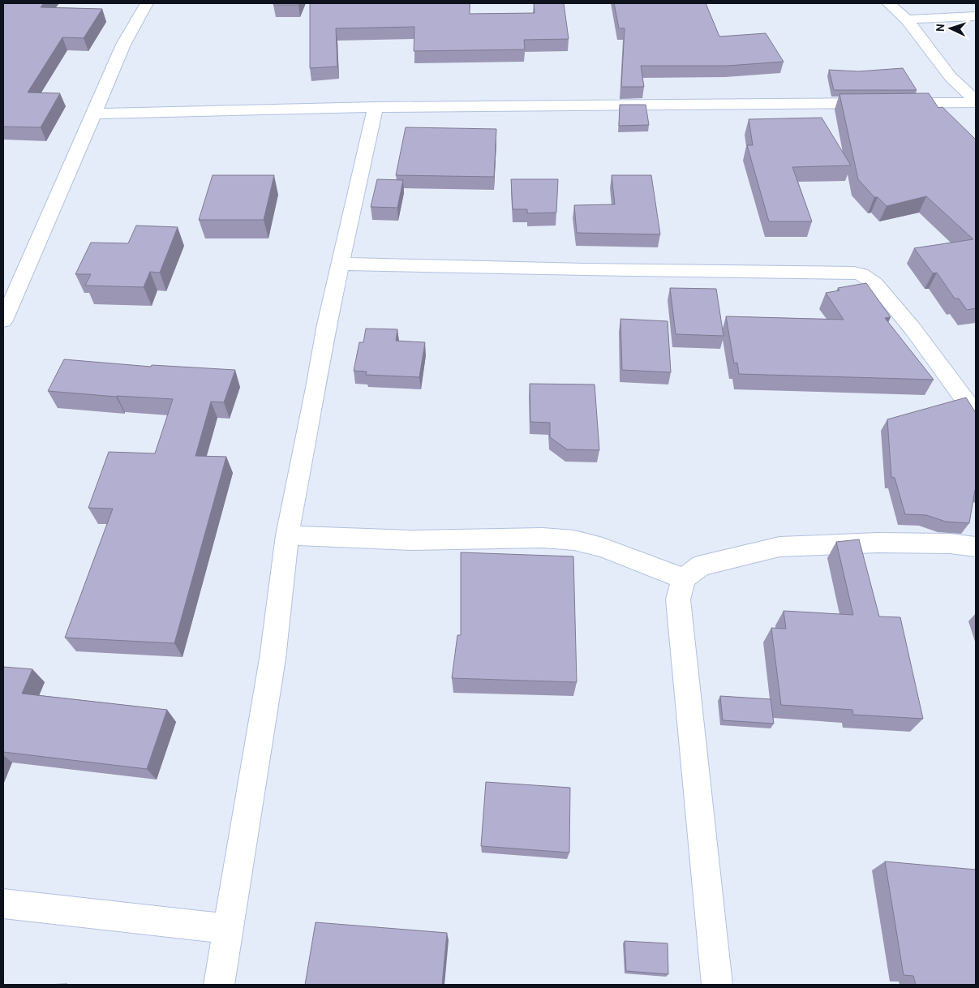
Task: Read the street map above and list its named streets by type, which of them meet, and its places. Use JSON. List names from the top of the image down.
{
  "north": "left"
}
